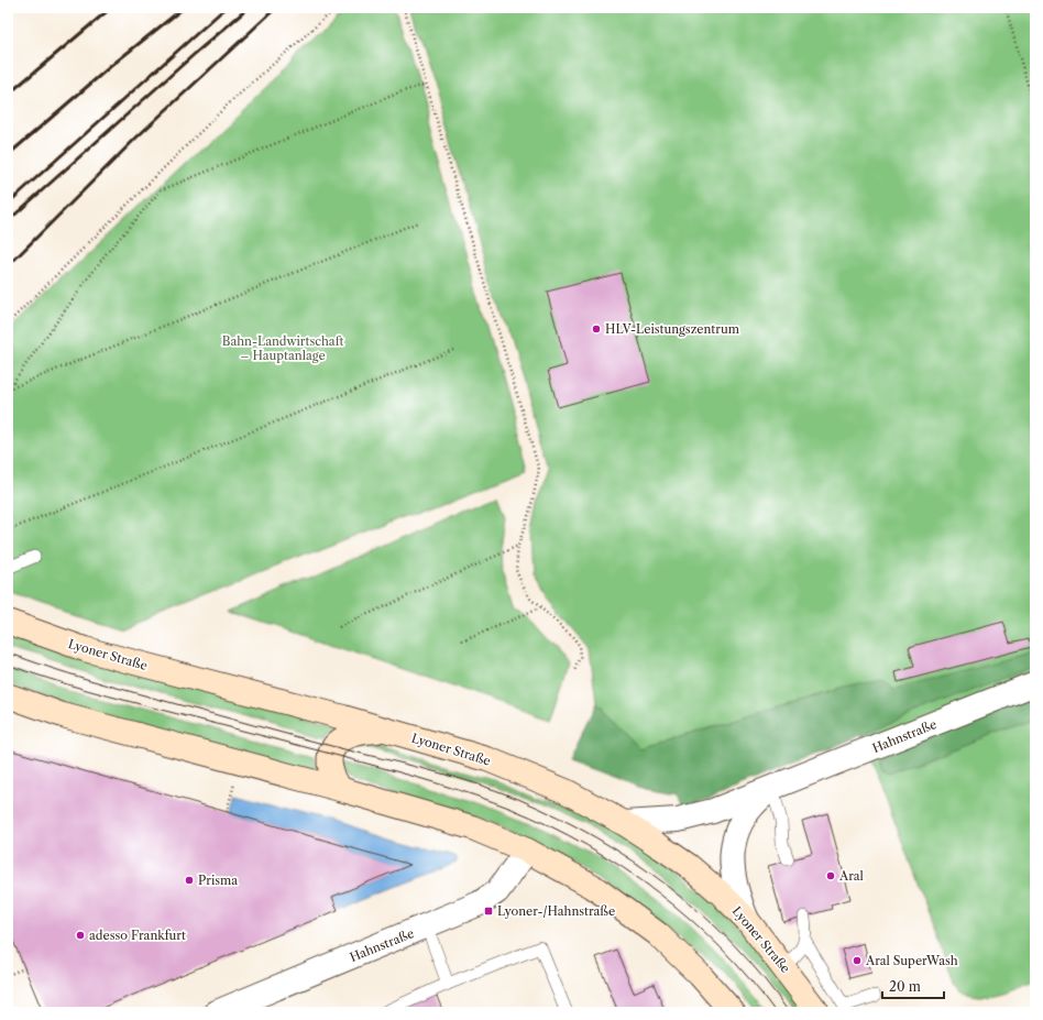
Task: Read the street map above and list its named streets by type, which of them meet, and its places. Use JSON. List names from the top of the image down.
{
  "streets": {
    "main road": ["Lyoner Straße"],
    "street": ["Hahnstraße"]
  },
  "crossings": [
    ["Lyoner Straße", "Hahnstraße"]
  ],
  "parks": ["Bahn-Landwirtschaft – Hauptanlage"],
  "places": {
    "other": [
      "HLV-Leistungszentrum",
      "Aral",
      "Prisma",
      "adesso Frankfurt",
      "Aral SuperWash"
    ],
    "transit": ["Lyoner-/Hahnstraße"]
  },
  "scale_bar": "20 m"
}
